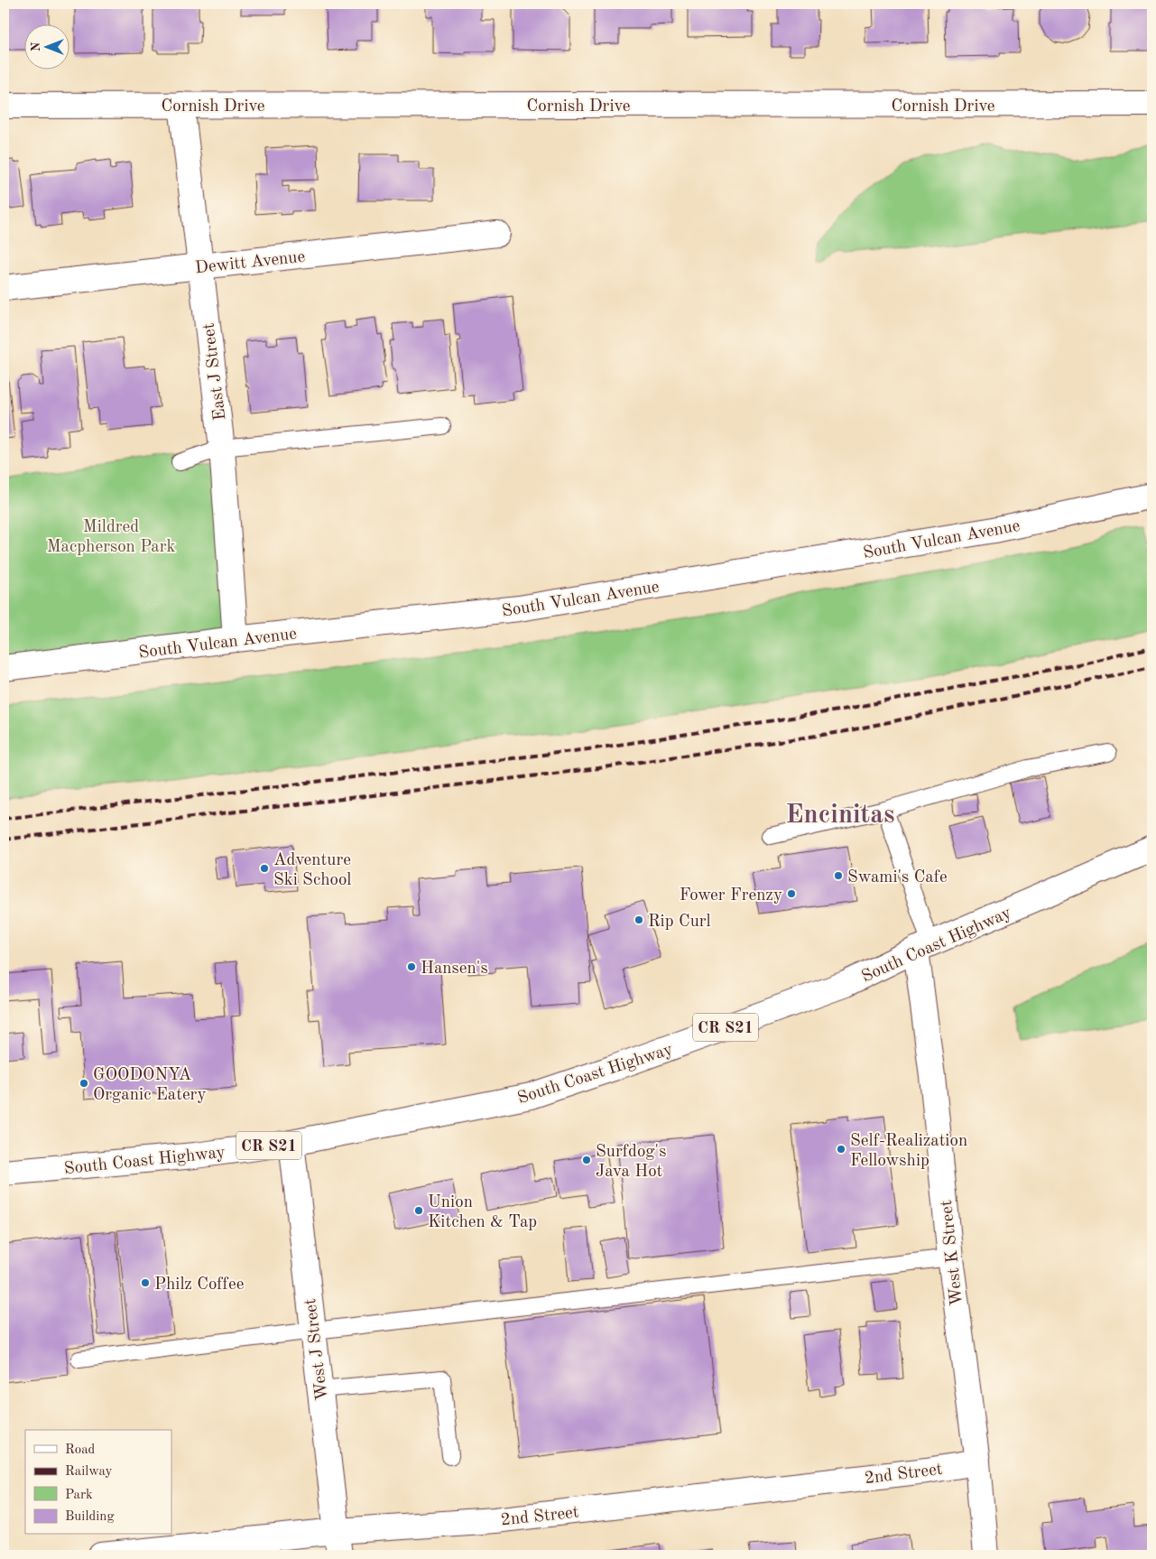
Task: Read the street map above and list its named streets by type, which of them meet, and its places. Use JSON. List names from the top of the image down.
{
  "streets": {
    "street": [
      "Cornish Drive",
      "Dewitt Avenue",
      "East J Street",
      "South Vulcan Avenue",
      "South Coast Highway",
      "CR S21",
      "West K Street",
      "West J Street",
      "2nd Street"
    ]
  },
  "crossings": [
    ["Cornish Drive", "East J Street"],
    ["Dewitt Avenue", "East J Street"],
    ["East J Street", "South Vulcan Avenue"],
    ["South Coast Highway", "West K Street"],
    ["South Coast Highway", "West J Street"],
    ["West K Street", "2nd Street"],
    ["West J Street", "2nd Street"]
  ],
  "districts": ["Encinitas"],
  "parks": ["Mildred Macpherson Park"],
  "places": [
    "Adventure Ski School",
    "Swami's Cafe",
    "Fower Frenzy",
    "Rip Curl",
    "Hansen's",
    "GOODONYA Organic Eatery",
    "Self-Realization Fellowship",
    "Surfdog's Java Hot",
    "Union Kitchen & Tap",
    "Philz Coffee"
  ],
  "legend": [
    "Road",
    "Railway",
    "Park",
    "Building"
  ],
  "north": "left"
}
